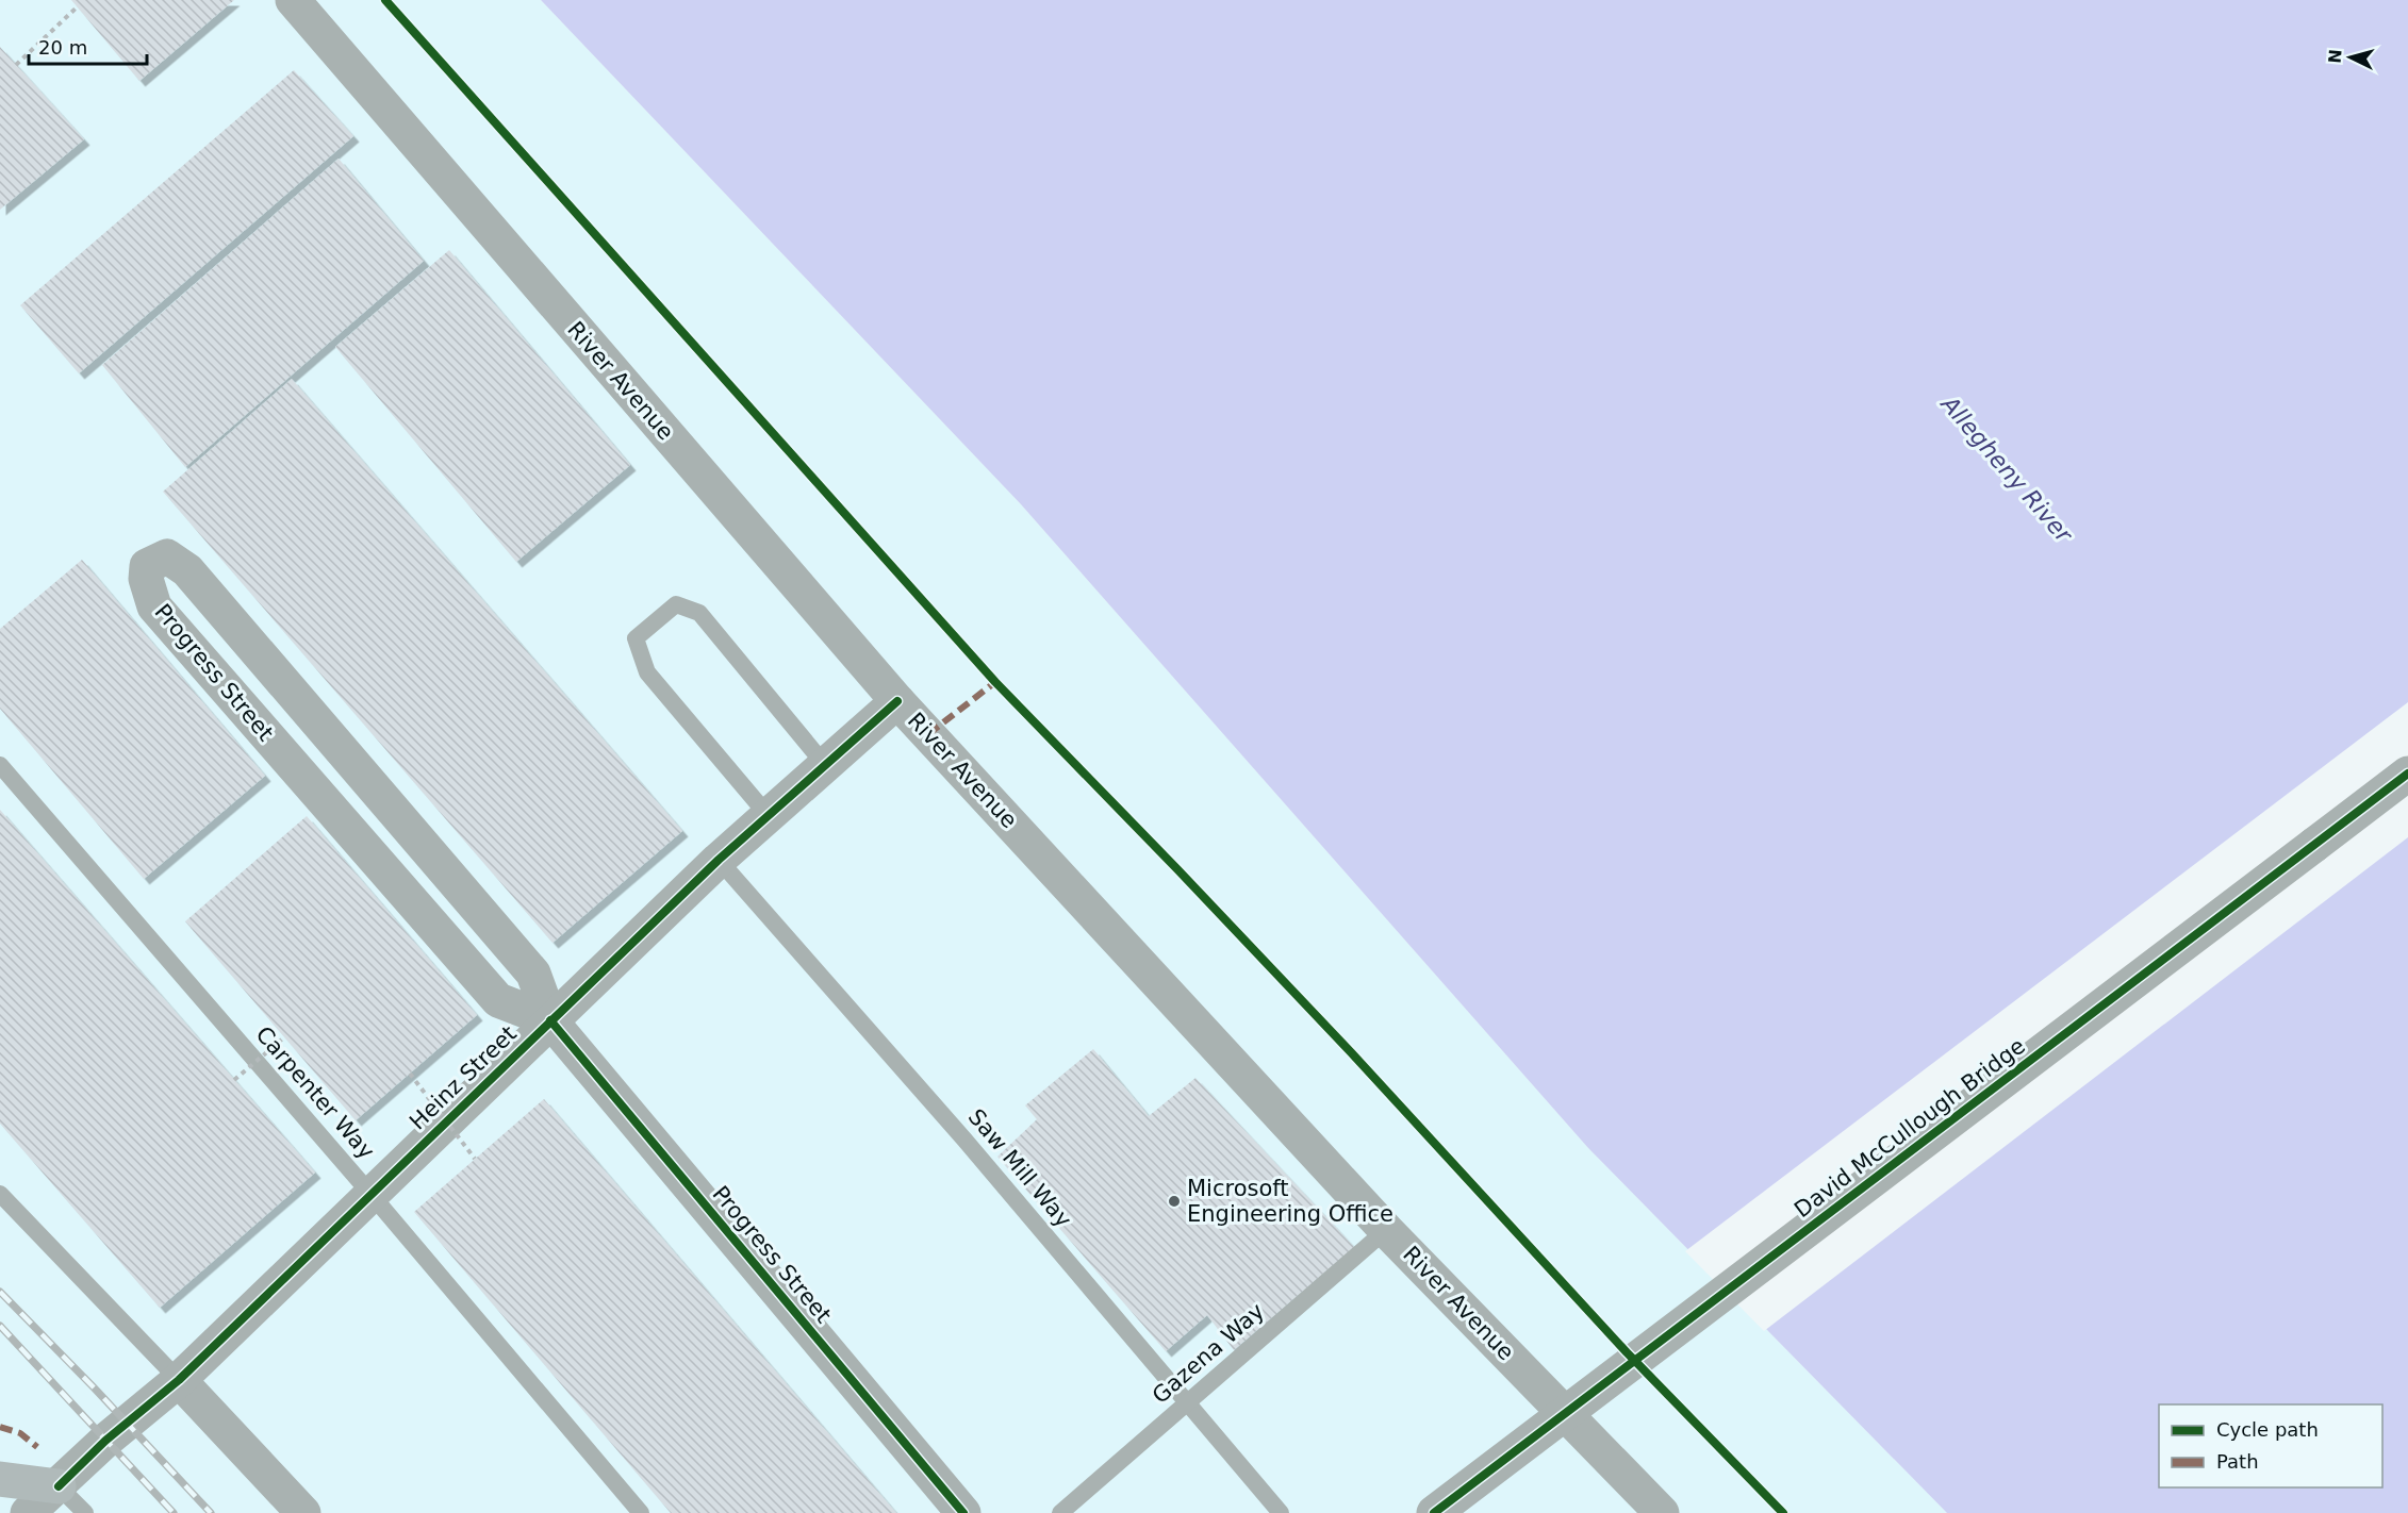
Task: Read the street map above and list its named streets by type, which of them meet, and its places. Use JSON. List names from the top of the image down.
{
  "streets": {
    "street": [
      "River Avenue",
      "Progress Street",
      "Heinz Street",
      "David McCullough Bridge"
    ],
    "lane": ["Carpenter Way", "Saw Mill Way", "Gazena Way"]
  },
  "crossings": [
    ["River Avenue", "Heinz Street"],
    ["River Avenue", "Gazena Way"],
    ["Progress Street", "Heinz Street"],
    ["Heinz Street", "Carpenter Way"],
    ["Heinz Street", "Saw Mill Way"],
    ["Saw Mill Way", "Gazena Way"]
  ],
  "water": ["Allegheny River"],
  "places": ["Microsoft Engineering Office"],
  "legend": ["Cycle path", "Path"],
  "scale_bar": "20 m",
  "north": "left"
}
